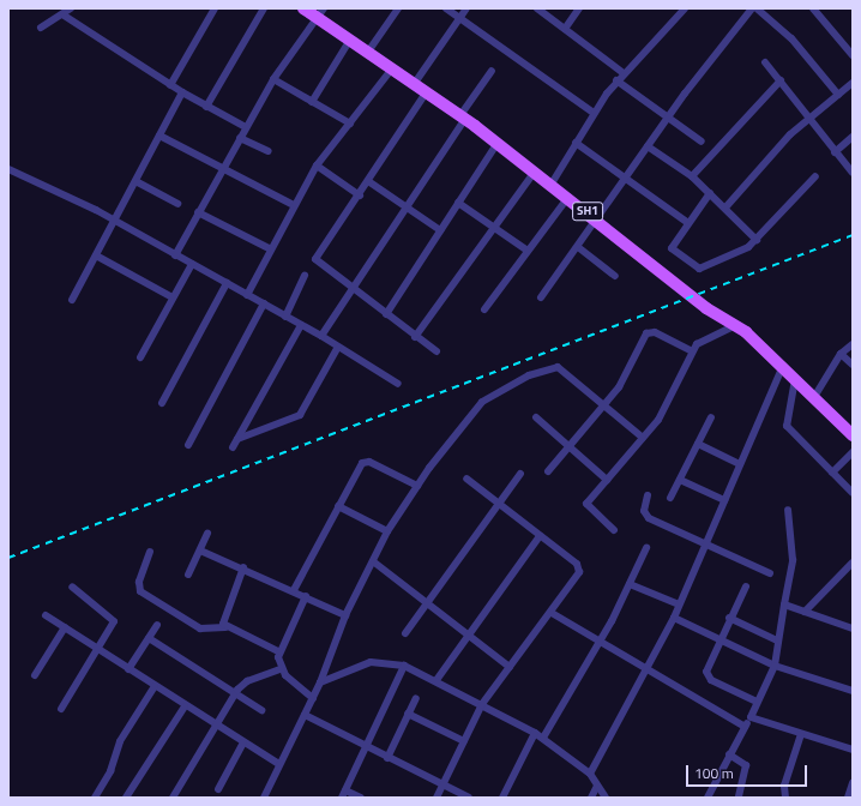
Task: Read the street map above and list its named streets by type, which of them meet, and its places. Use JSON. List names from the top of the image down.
{
  "streets": {
    "main road": ["SH1"]
  },
  "scale_bar": "100 m"
}
